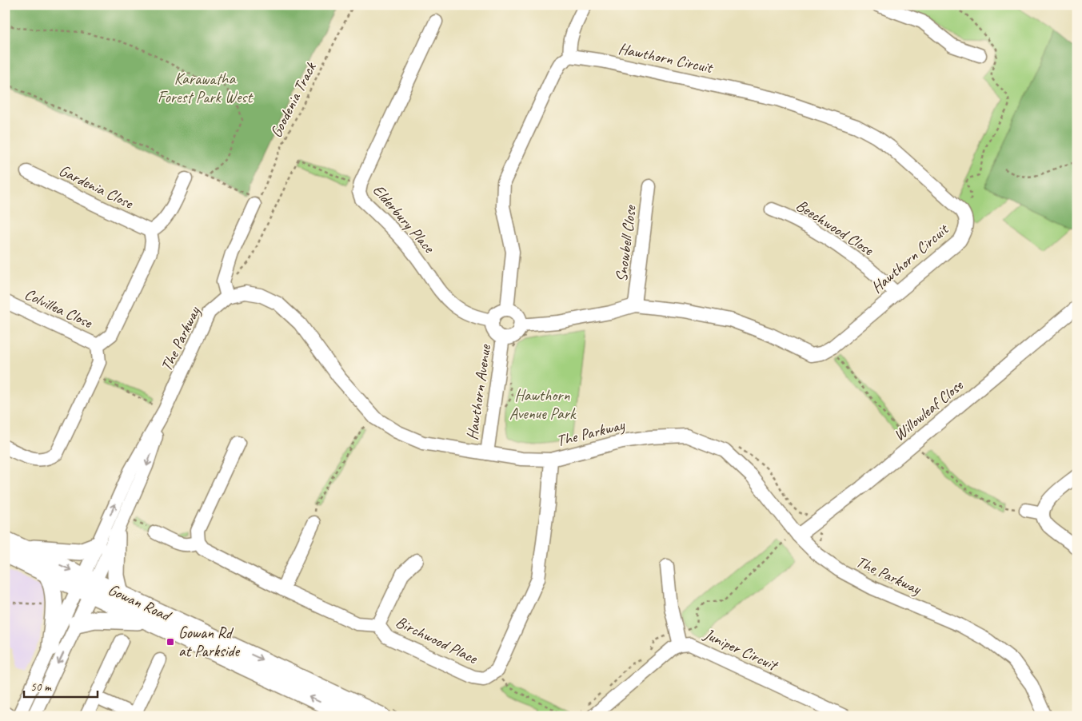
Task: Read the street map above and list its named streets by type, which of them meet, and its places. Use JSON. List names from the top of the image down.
{
  "streets": {
    "main road": ["Gowan Road"],
    "street": [
      "Hawthorn Circuit",
      "Gardenia Close",
      "Elderbury Place",
      "Beechwood Close",
      "Snowbell Close",
      "Colvillea Close",
      "The Parkway",
      "Hawthorn Avenue",
      "Willowleaf Close",
      "Birchwood Place",
      "Juniper Circuit"
    ],
    "path": ["Goodenia Track"]
  },
  "crossings": [
    ["Hawthorn Circuit", "Elderbury Place"],
    ["Hawthorn Circuit", "Beechwood Close"],
    ["Hawthorn Circuit", "Snowbell Close"],
    ["Hawthorn Circuit", "Hawthorn Avenue"],
    ["Elderbury Place", "Hawthorn Avenue"],
    ["The Parkway", "Hawthorn Avenue"],
    ["The Parkway", "Willowleaf Close"],
    ["The Parkway", "Gowan Road"],
    ["The Parkway", "Birchwood Place"]
  ],
  "parks": ["Karawatha Forest Park West", "Hawthorn Avenue Park"],
  "places": {
    "transit": ["Gowan Rd at Parkside"]
  },
  "scale_bar": "50 m"
}
